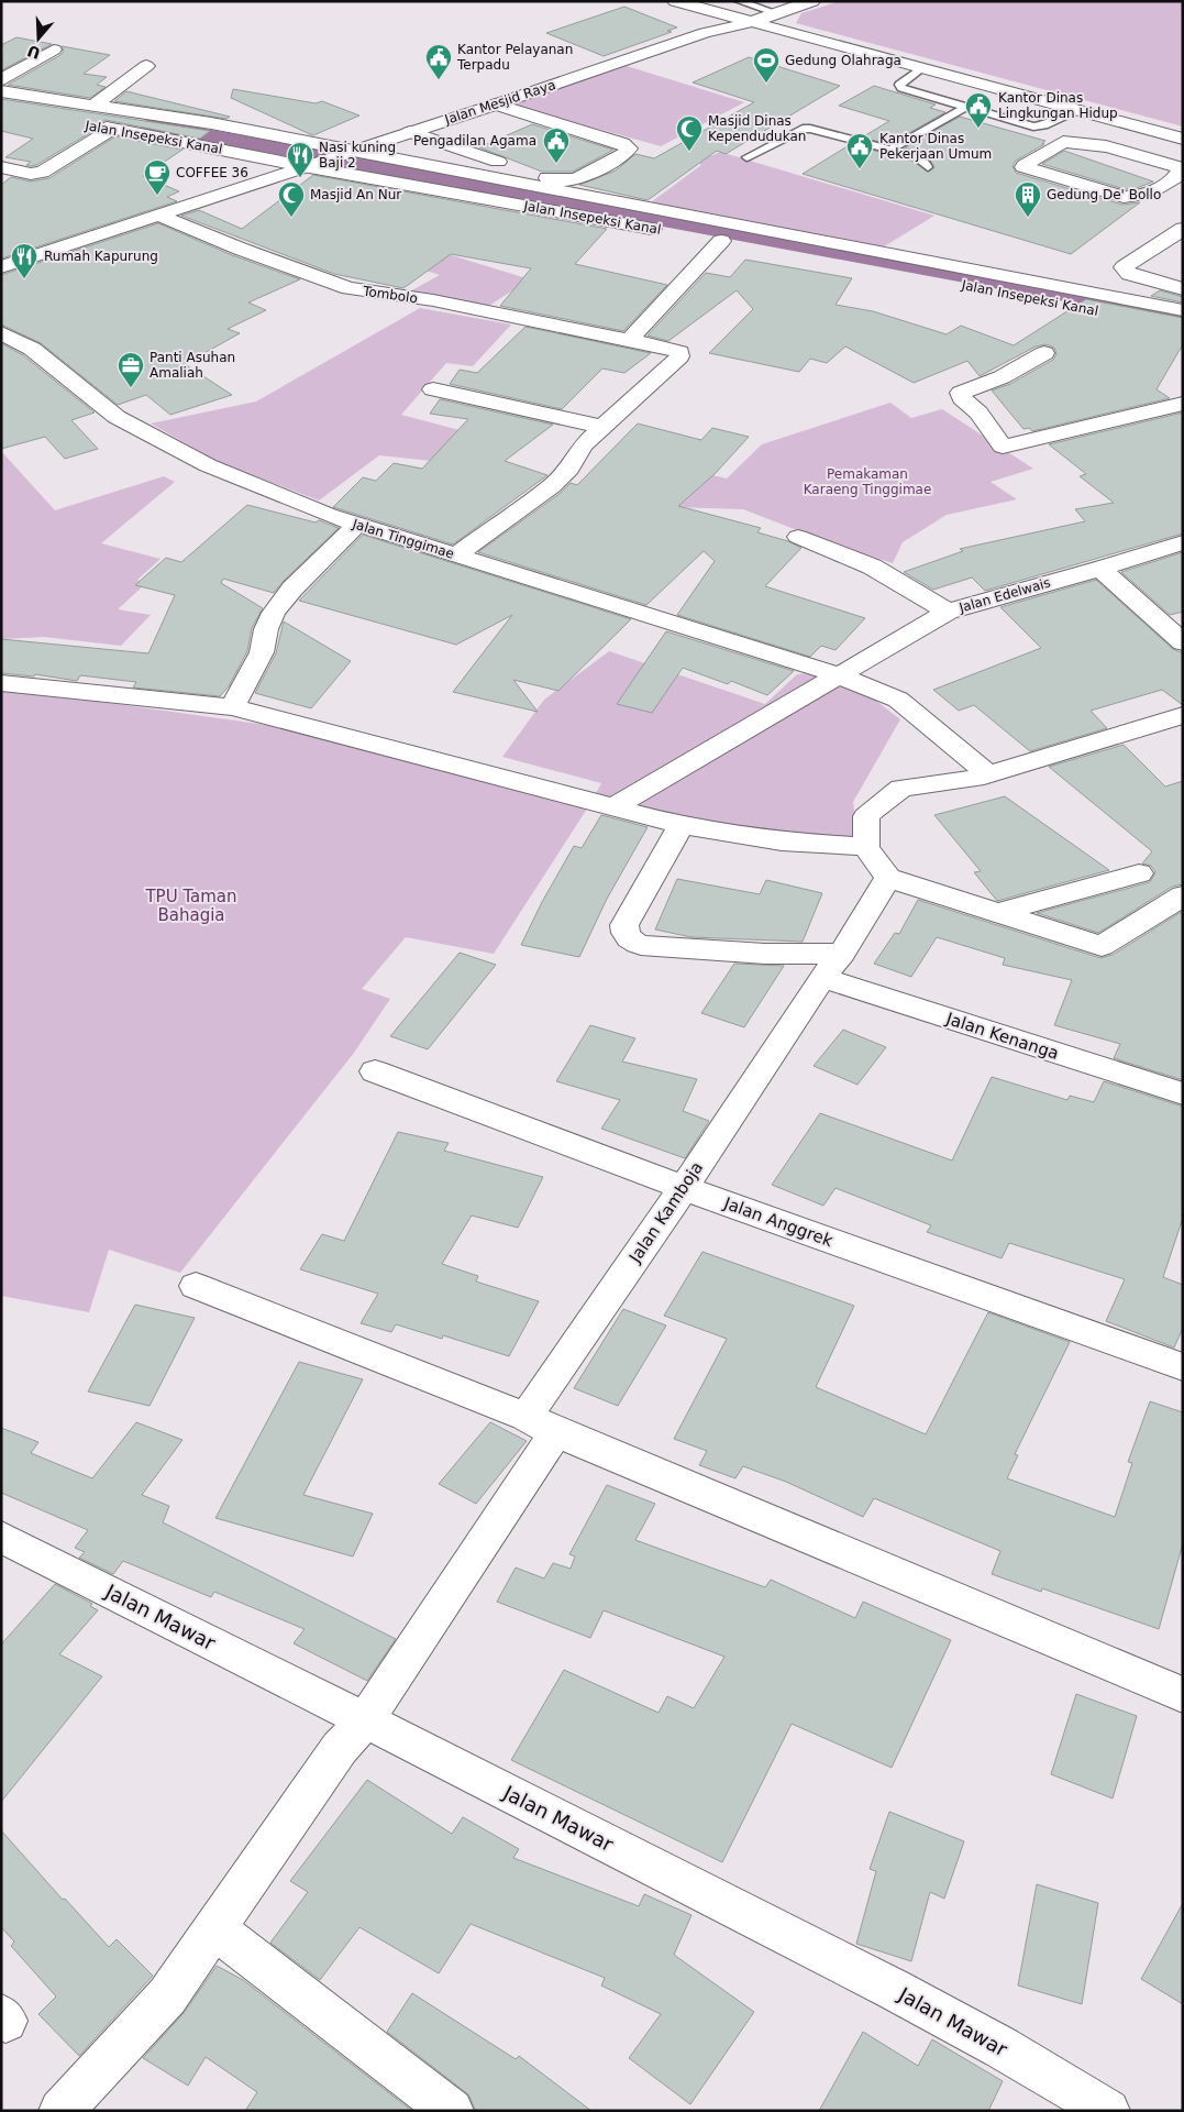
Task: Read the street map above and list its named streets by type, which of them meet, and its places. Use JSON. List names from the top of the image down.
{
  "streets": {
    "street": [
      "Jalan Mesjid Raya",
      "Jalan Insepeksi Kanal",
      "Tombolo",
      "Jalan Tinggimae",
      "Jalan Edelwais",
      "Jalan Kenanga",
      "Jalan Kamboja",
      "Jalan Anggrek",
      "Jalan Mawar"
    ]
  },
  "crossings": [
    ["Jalan Mesjid Raya", "Jalan Insepeksi Kanal"],
    ["Jalan Mesjid Raya", "Tombolo"],
    ["Jalan Tinggimae", "Jalan Edelwais"],
    ["Jalan Kenanga", "Jalan Kamboja"],
    ["Jalan Kamboja", "Jalan Anggrek"],
    ["Jalan Kamboja", "Jalan Mawar"]
  ],
  "parks": ["Pemakaman Karaeng Tinggimae", "TPU Taman Bahagia"],
  "places": {
    "public building": [
      "Kantor Pelayanan Terpadu",
      "Kantor Dinas Lingkungan Hidup",
      "Pengadilan Agama",
      "Kantor Dinas Pekerjaan Umum"
    ],
    "sports": ["Gedung Olahraga"],
    "mosque": ["Masjid Dinas Kependudukan", "Masjid An Nur"],
    "restaurant": ["Nasi kuning Baji 2", "Rumah Kapurung"],
    "cafe": ["COFFEE 36"],
    "building": ["Gedung De' Bollo"],
    "office": ["Panti Asuhan Amaliah"]
  },
  "north": "bottom"
}
